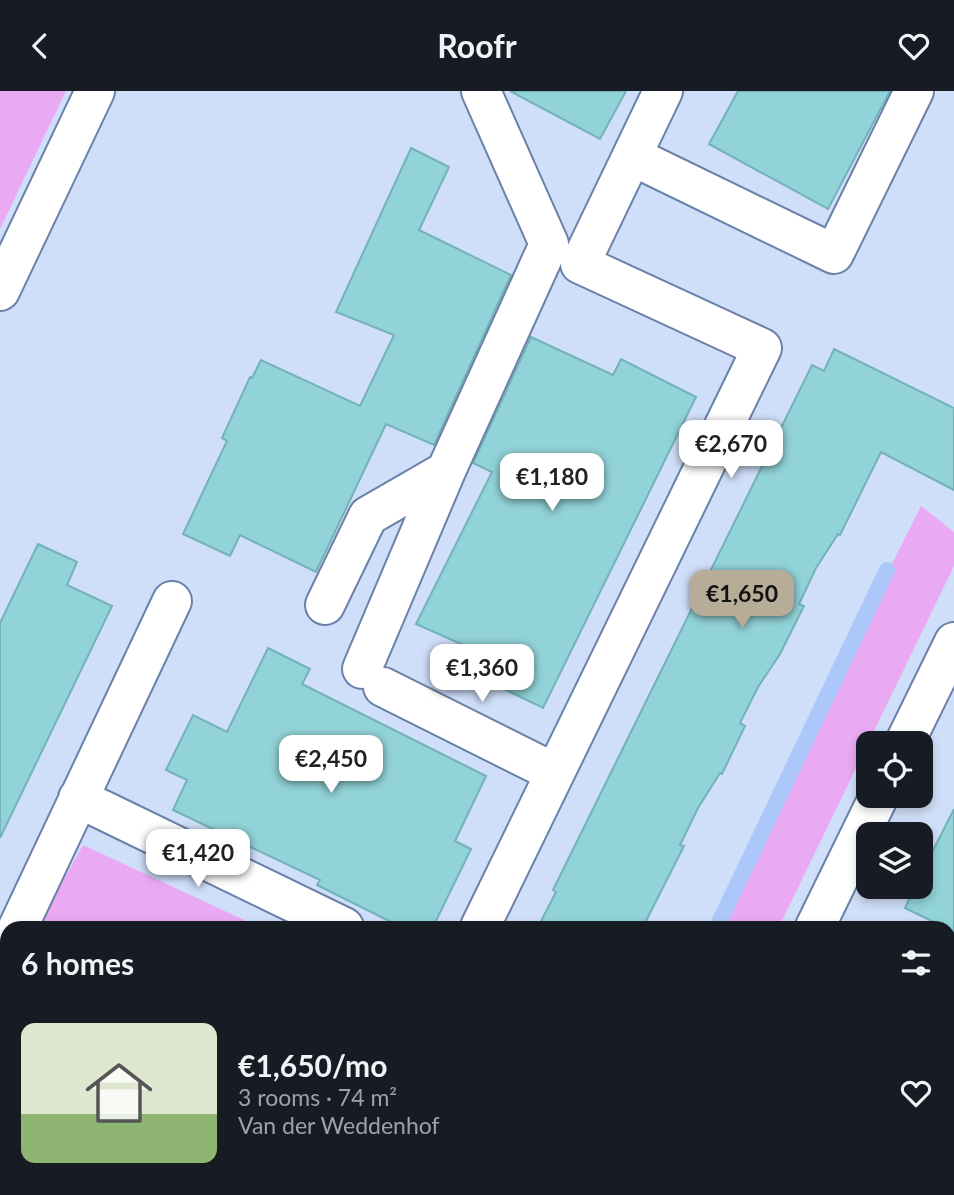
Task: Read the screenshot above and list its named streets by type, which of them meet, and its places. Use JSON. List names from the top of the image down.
{
  "page": {
    "header": "Roofr",
    "price": [
      "€2,670",
      "€1,180",
      "€1,650",
      "€1,360",
      "€2,450",
      "€1,420"
    ],
    "heading": "6 homes",
    "list": [
      {
        "name": "€1,650/mo",
        "note": "3 rooms · 74 m² · Van der Weddenhof"
      }
    ]
  }
}
